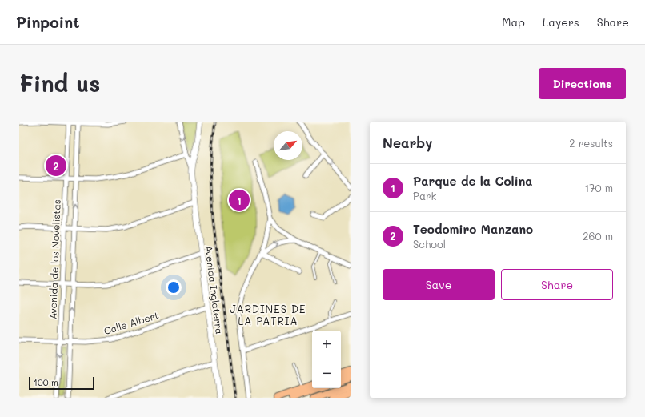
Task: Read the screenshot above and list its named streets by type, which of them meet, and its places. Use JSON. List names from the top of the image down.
{
  "streets": {
    "street": ["Avenida de los Novelistas", "Avenida Inglaterra", "Calle Albert"]
  },
  "crossings": [
    ["Avenida de los Novelistas", "Calle Albert"],
    ["Avenida Inglaterra", "Calle Albert"]
  ],
  "districts": ["JARDINES DE LA PATRIA"],
  "scale_bar": "100 m",
  "north": "top right",
  "page": {
    "header": "Pinpoint",
    "nav": ["Map", "Layers", "Share"],
    "buttons": [
      "Directions",
      ["Save", "Share"]
    ],
    "title": "Find us",
    "heading": ["Nearby", "2 results"],
    "pins": ["2", "1"],
    "list": [
      {
        "mark": "1",
        "name": "Parque de la Colina",
        "note": "Park",
        "value": "170 m"
      },
      {
        "mark": "2",
        "name": "Teodomiro Manzano",
        "note": "School",
        "value": "260 m"
      }
    ],
    "map_buttons": ["+", "−"],
    "scale": "100 m"
  }
}
